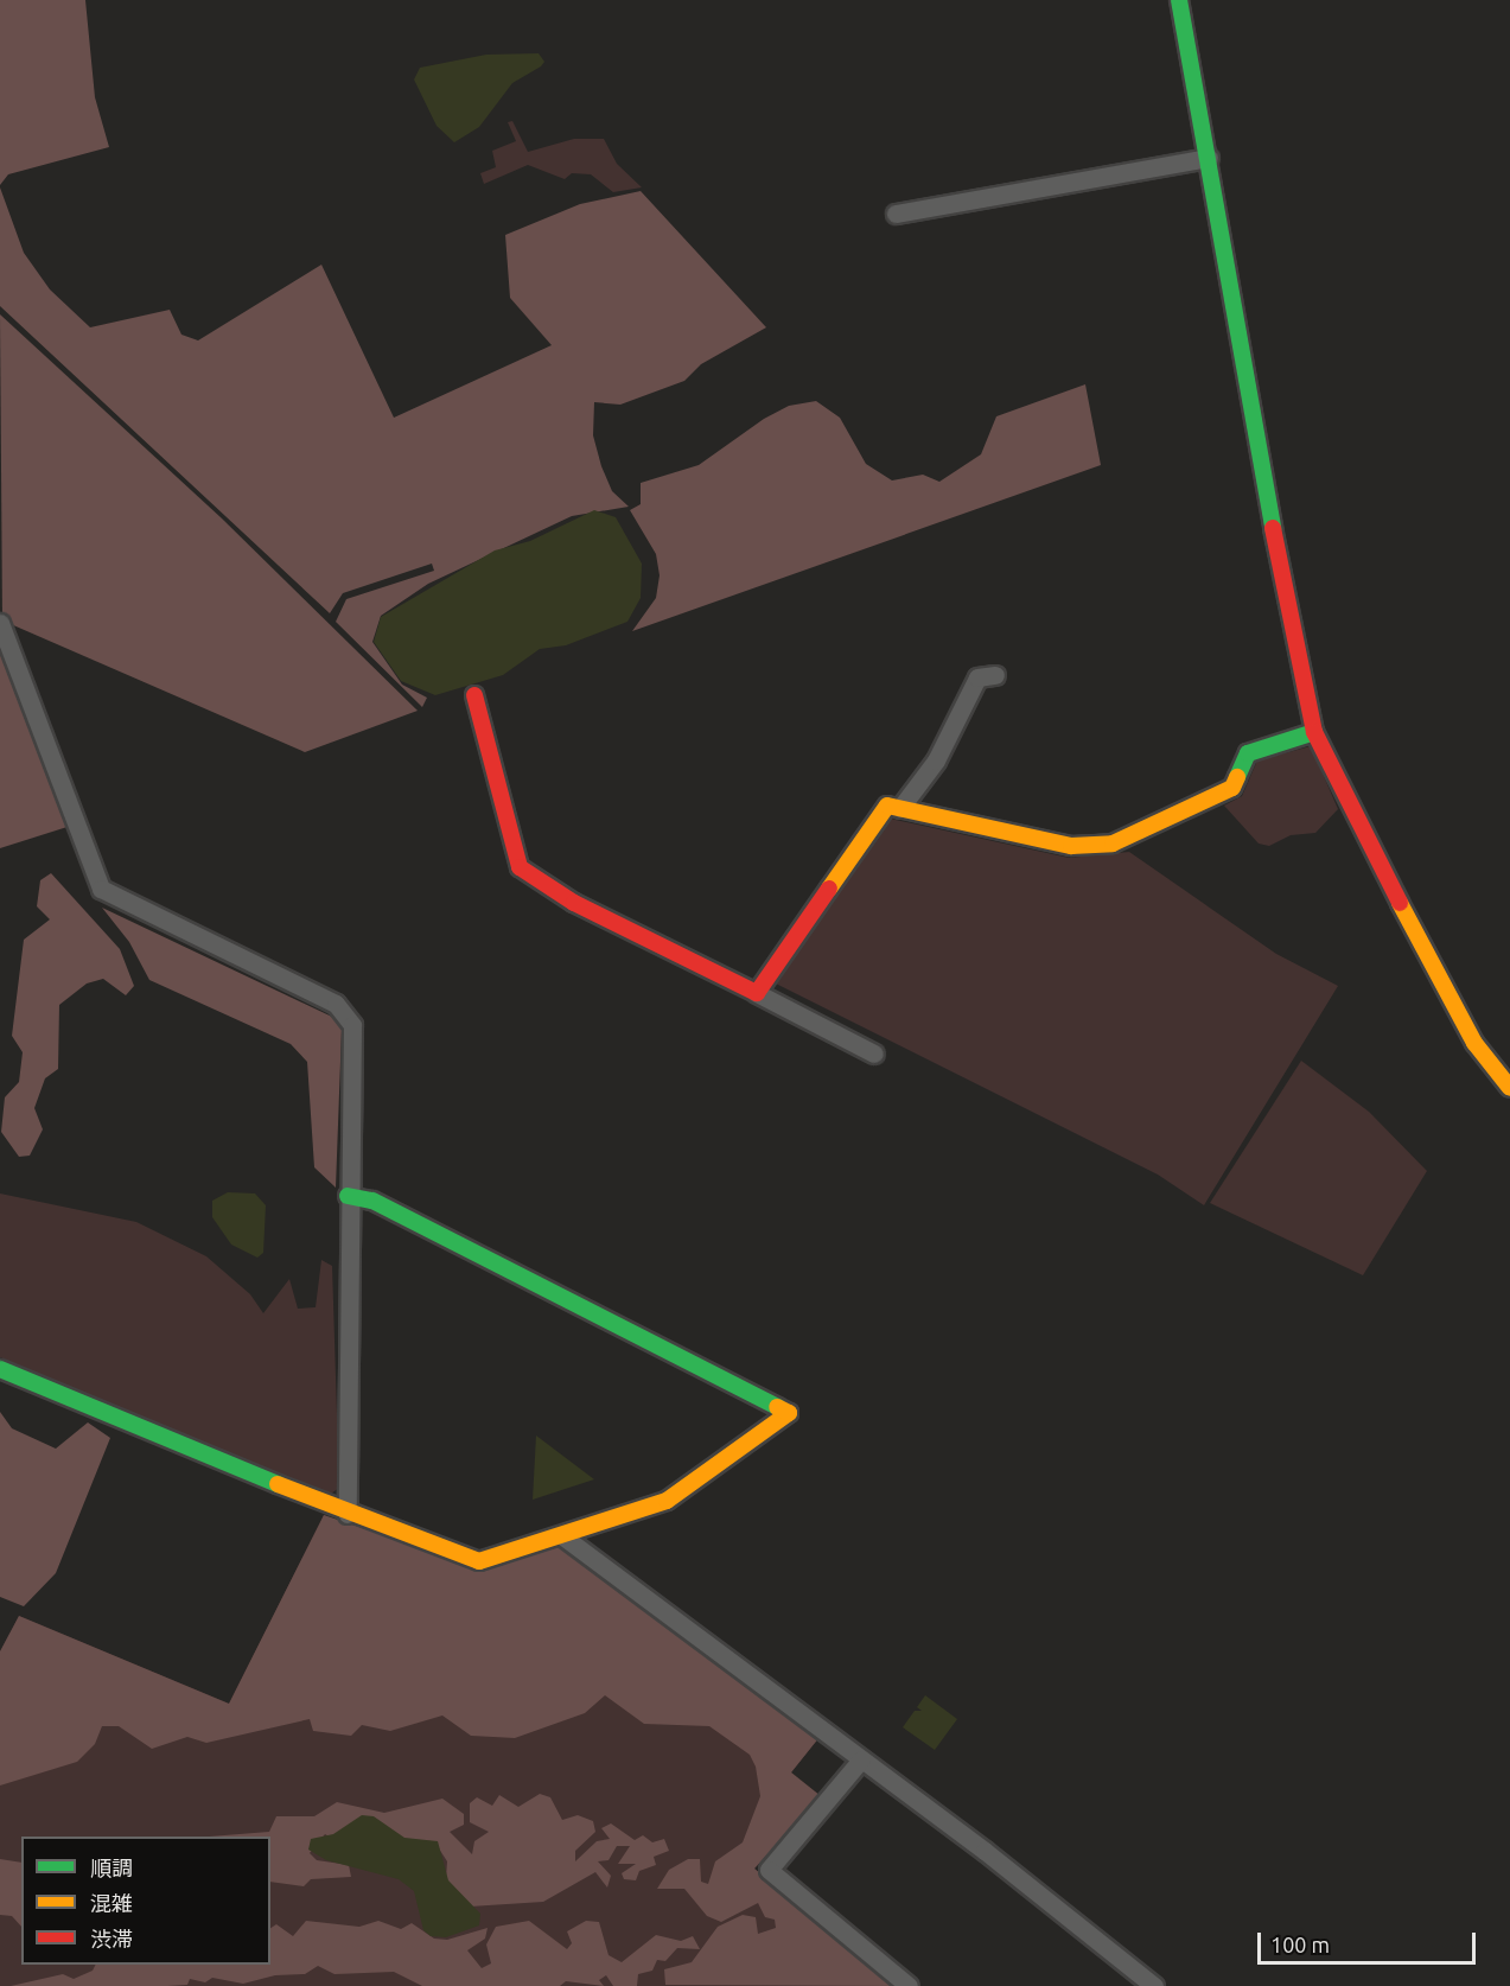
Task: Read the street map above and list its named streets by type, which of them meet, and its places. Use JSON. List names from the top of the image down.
{
  "legend": ["順調", "混雑", "渋滞"],
  "scale_bar": "100 m"
}
